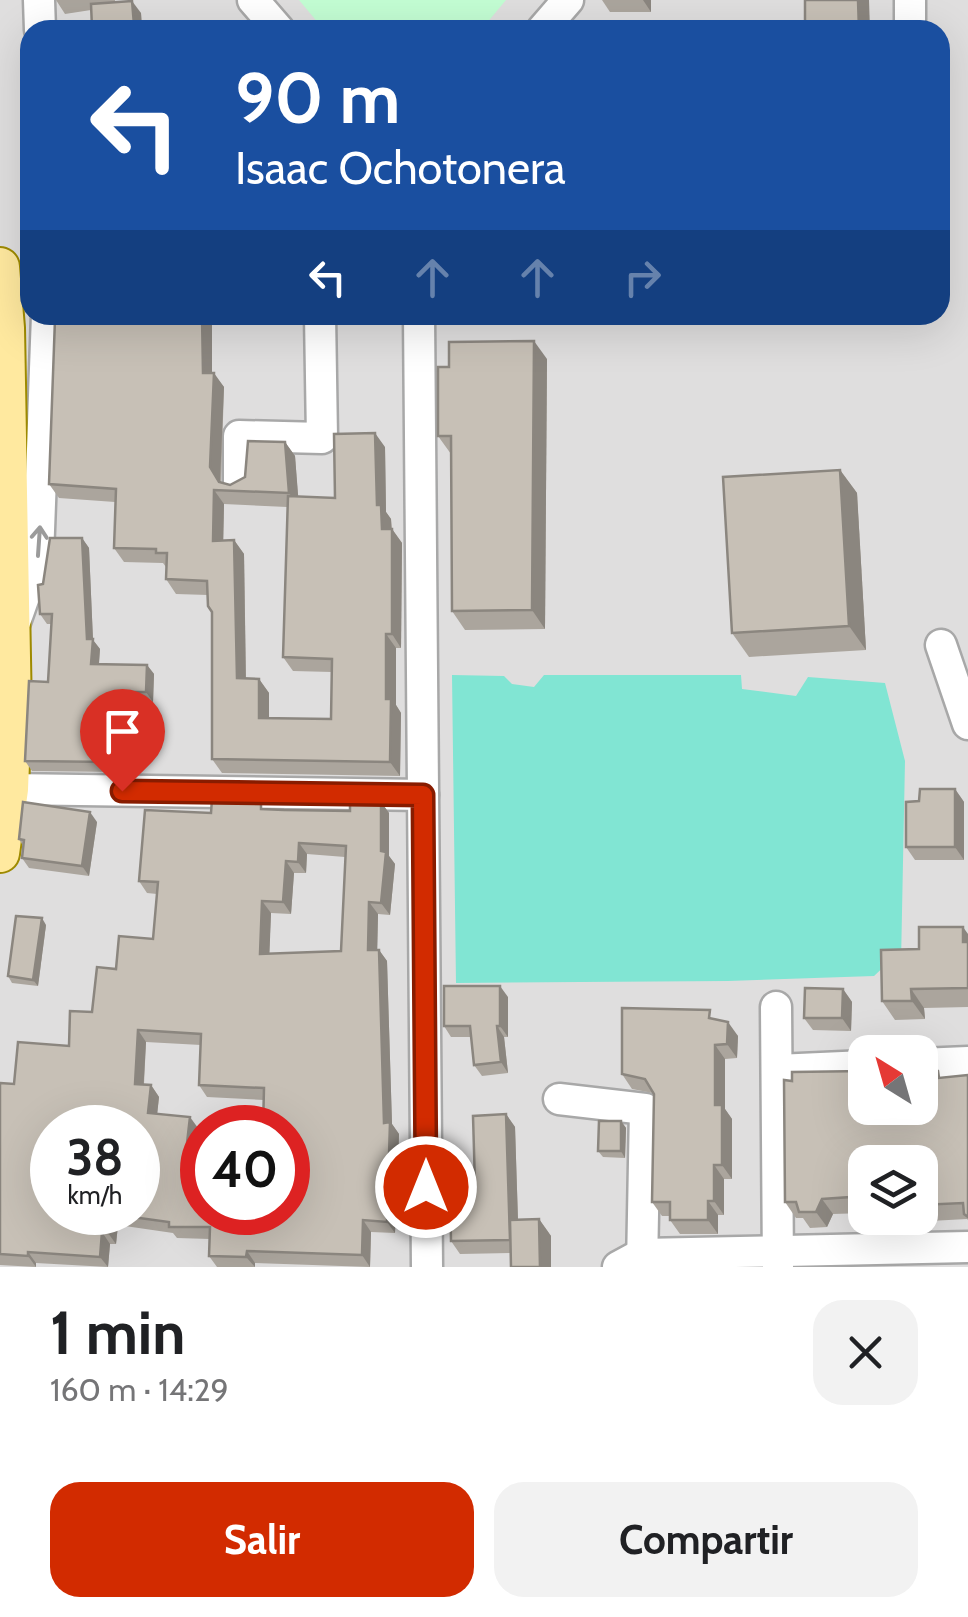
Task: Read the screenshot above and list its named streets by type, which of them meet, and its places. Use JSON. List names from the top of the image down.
{
  "north": "top left",
  "page": {
    "turn": ["90 m", "Isaac Ochotonera"],
    "speed": "38 km/h",
    "limit": "40",
    "heading": ["1 min", "160 m · 14:29"],
    "buttons": ["Salir", "Compartir"]
  }
}
